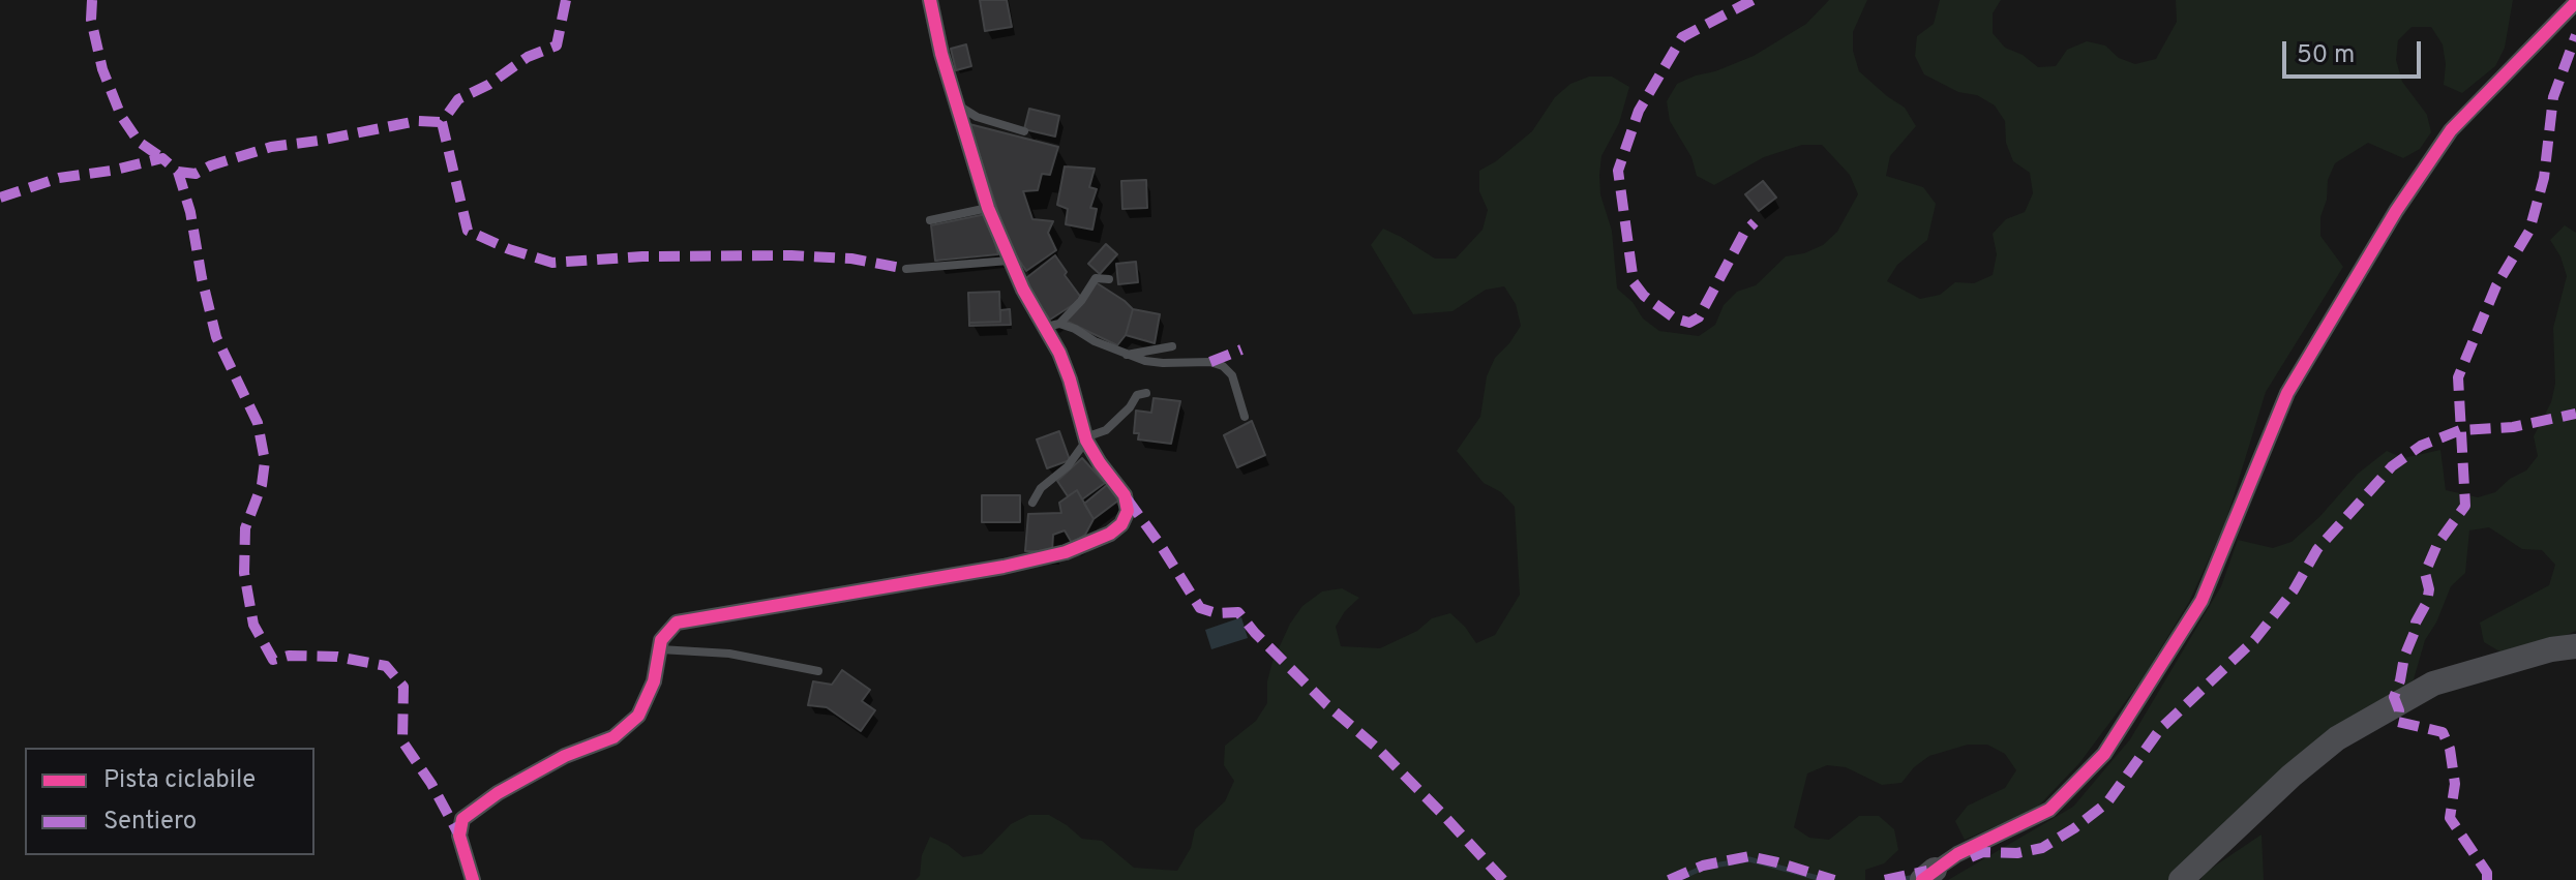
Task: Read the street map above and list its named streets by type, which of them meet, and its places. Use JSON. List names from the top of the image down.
{
  "legend": ["Pista ciclabile", "Sentiero"],
  "scale_bar": "50 m"
}
